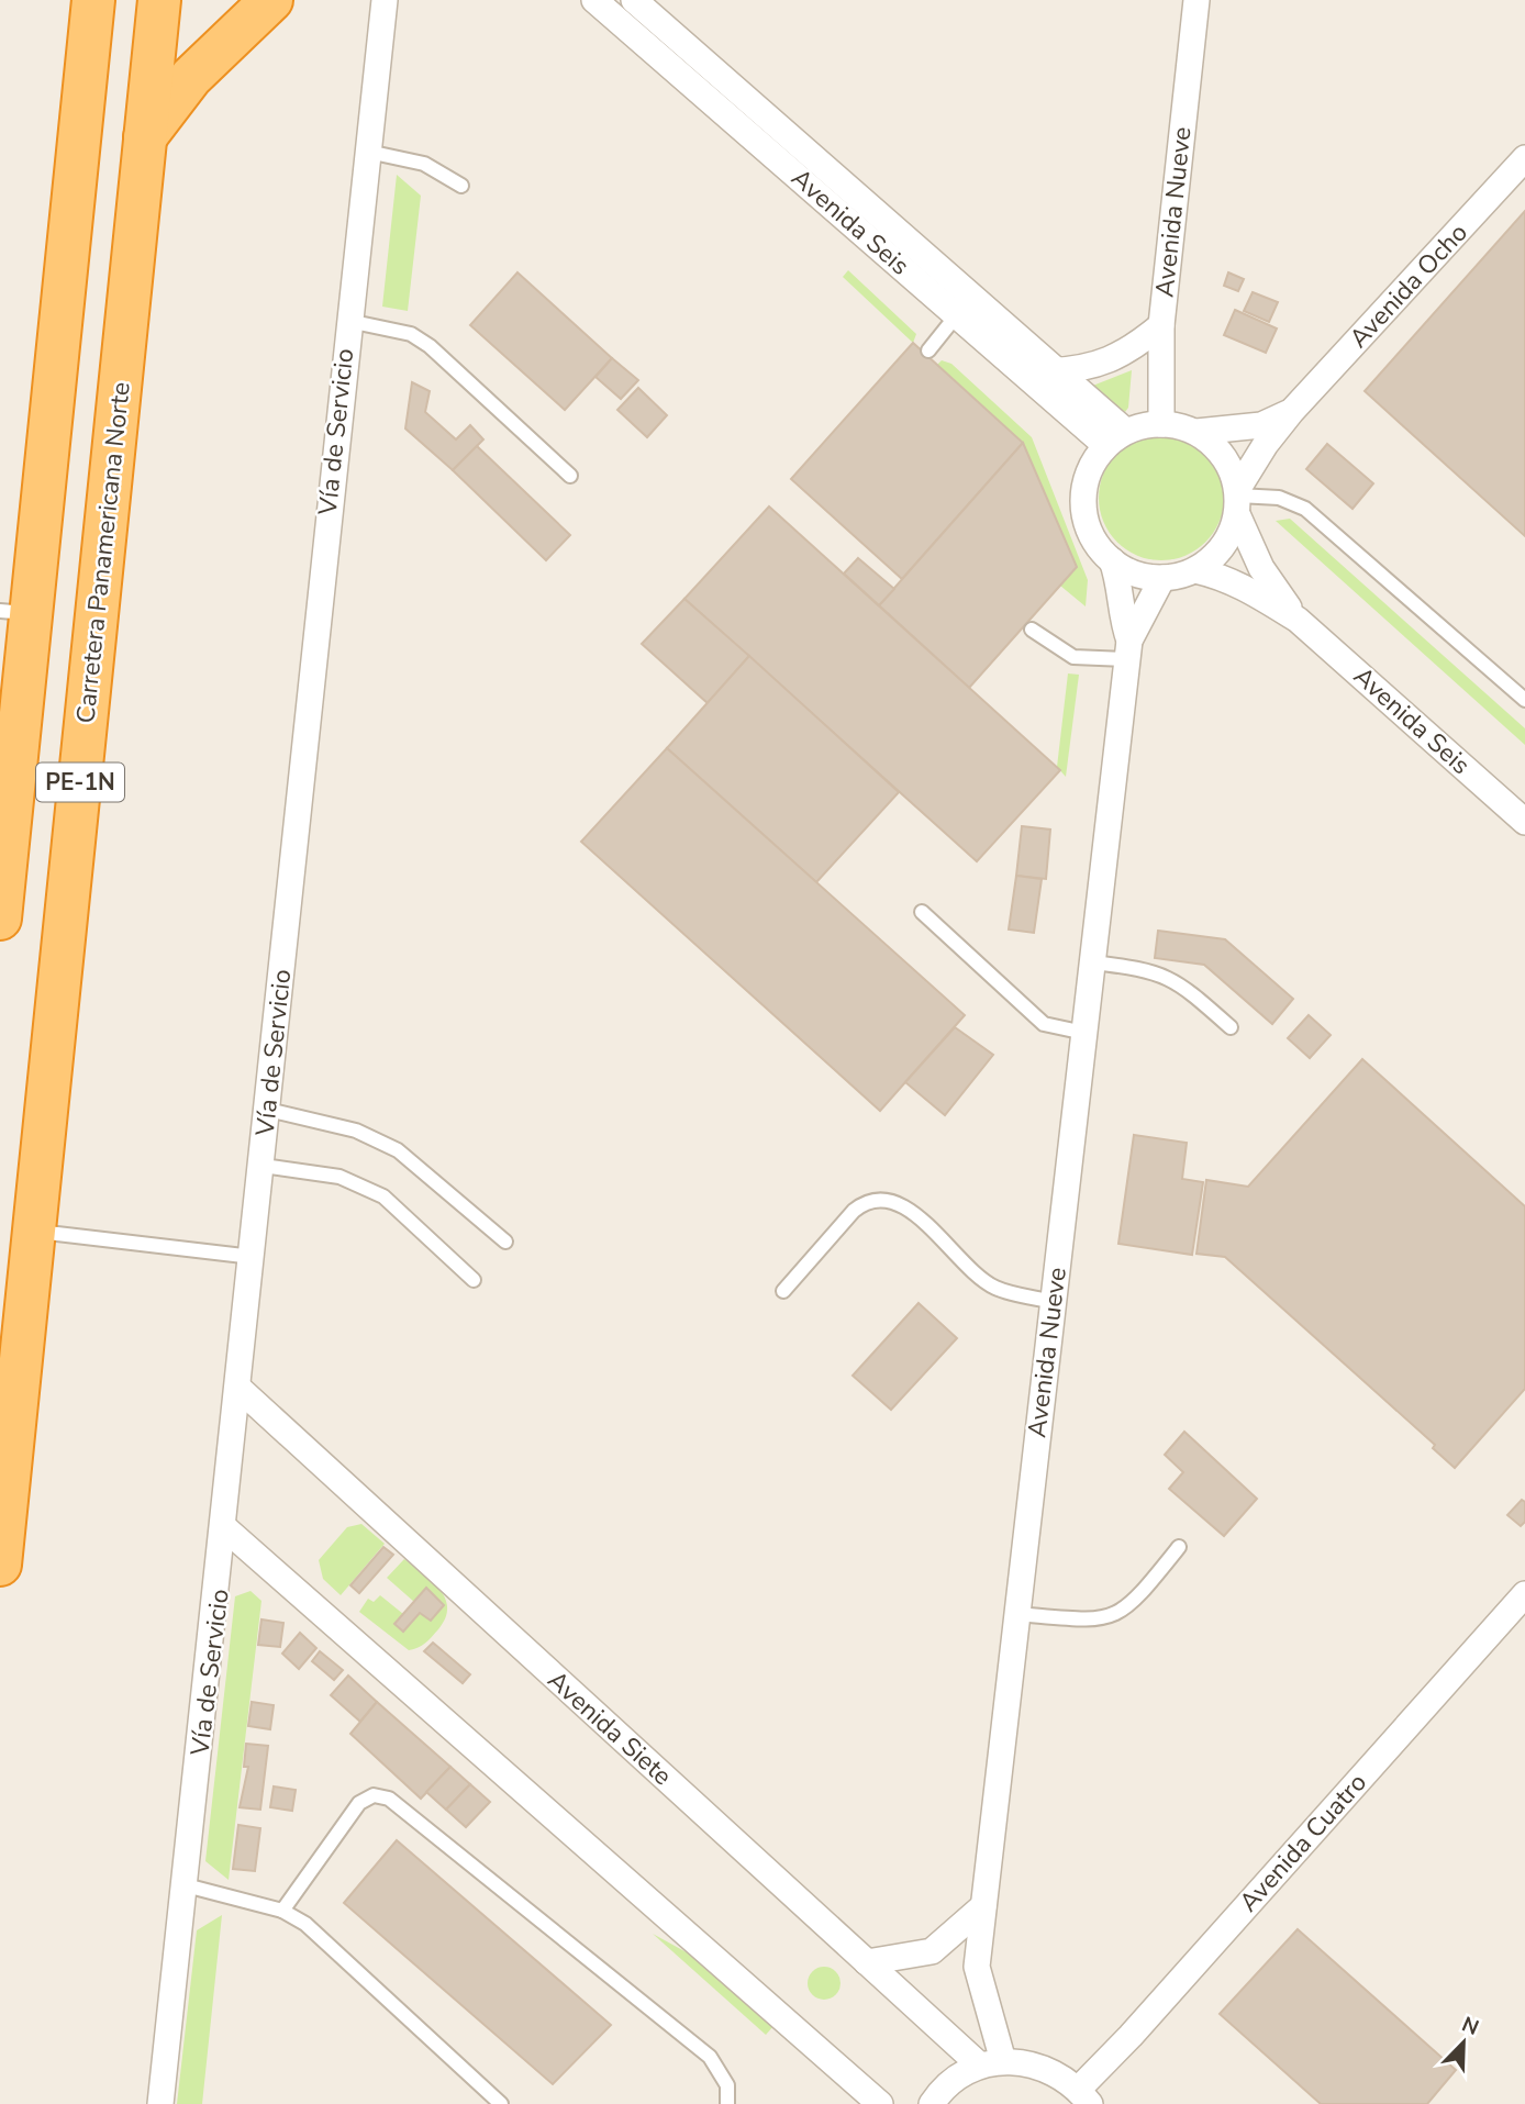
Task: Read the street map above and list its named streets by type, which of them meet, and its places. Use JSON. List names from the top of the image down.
{
  "streets": {
    "highway": ["Carretera Panamericana Norte", "PE-1N"],
    "street": [
      "Avenida Nueve",
      "Avenida Seis",
      "Avenida Ocho",
      "Vía de Servicio",
      "Avenida Siete",
      "Avenida Cuatro"
    ]
  },
  "crossings": [
    ["Avenida Nueve", "Avenida Seis"],
    ["Avenida Nueve", "Avenida Ocho"],
    ["Avenida Nueve", "Avenida Siete"],
    ["Avenida Seis", "Avenida Ocho"],
    ["Vía de Servicio", "Avenida Siete"]
  ],
  "north": "top right"
}
